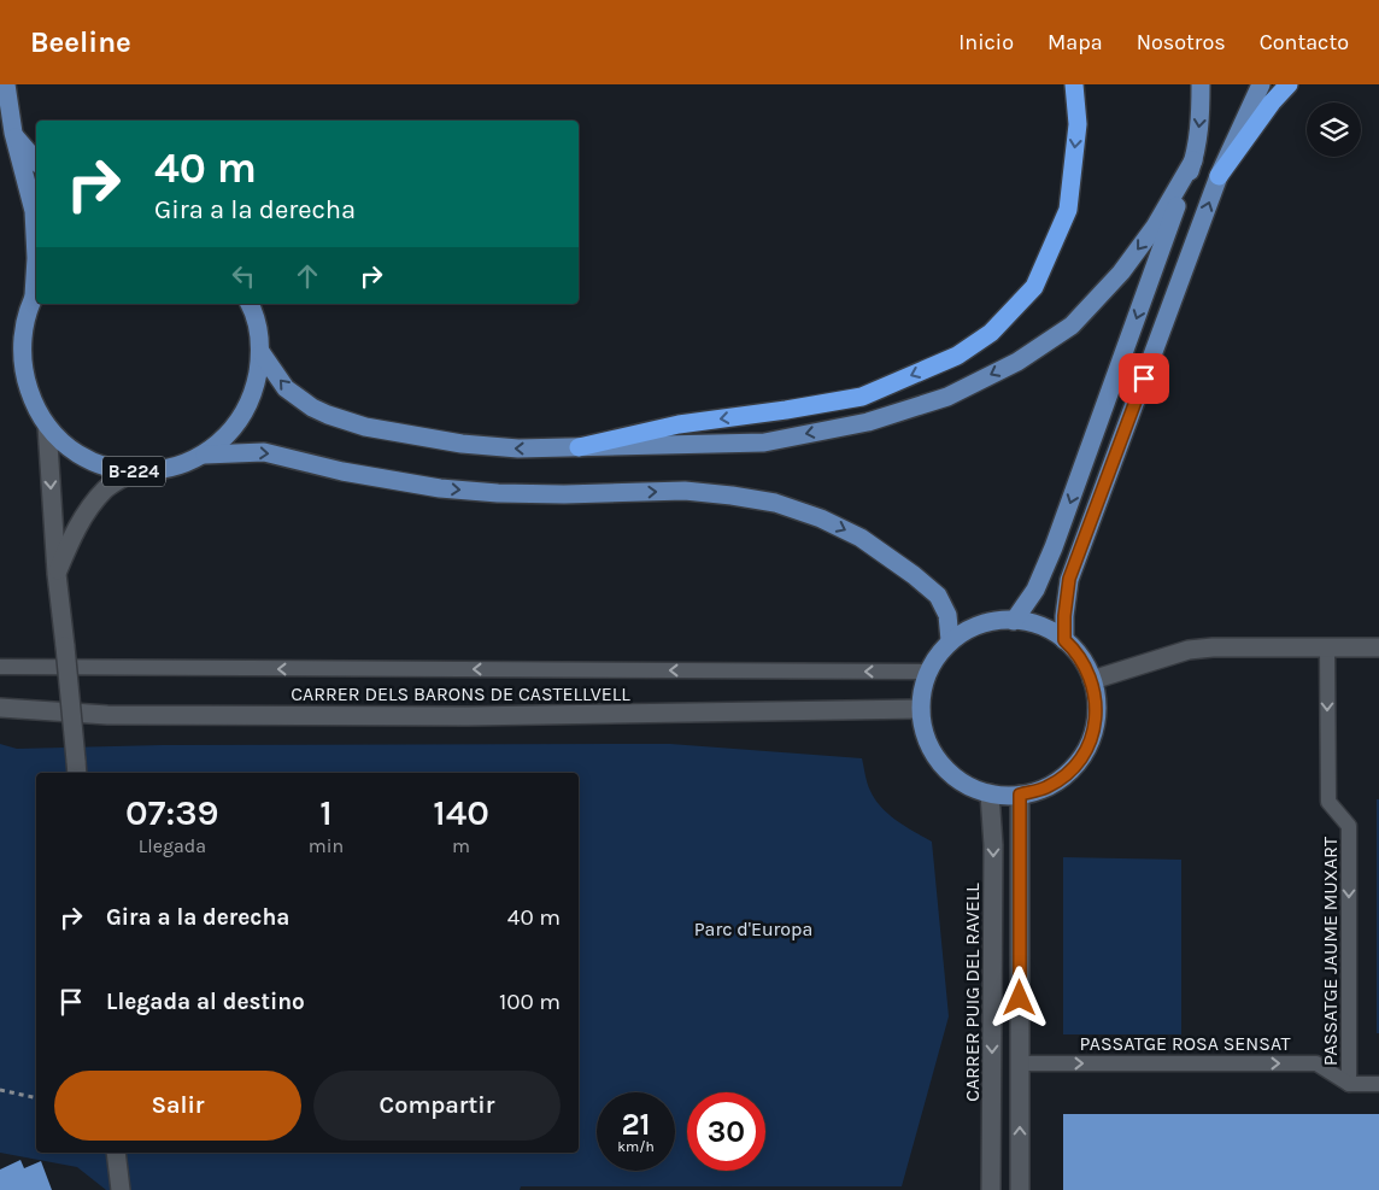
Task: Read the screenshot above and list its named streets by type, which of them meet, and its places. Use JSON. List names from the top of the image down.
{
  "streets": {
    "main road": ["B-224"],
    "street": ["CARRER DELS BARONS DE CASTELLVELL", "CARRER PUIG DEL RAVELL"],
    "lane": ["PASSATGE JAUME MUXART", "PASSATGE ROSA SENSAT"]
  },
  "crossings": [
    ["CARRER DELS BARONS DE CASTELLVELL", "CARRER PUIG DEL RAVELL"],
    ["PASSATGE JAUME MUXART", "PASSATGE ROSA SENSAT"]
  ],
  "one_way": ["PASSATGE JAUME MUXART", "PASSATGE ROSA SENSAT"],
  "parks": ["Parc d'Europa"],
  "page": {
    "header": "Beeline",
    "nav": [
      "Inicio",
      "Mapa",
      "Nosotros",
      "Contacto"
    ],
    "turn": ["40 m", "Gira a la derecha"],
    "eta": [
      "07:39",
      "Llegada",
      "1",
      "min",
      "140",
      "m"
    ],
    "list": [
      {
        "name": "Gira a la derecha",
        "value": "40 m"
      },
      {
        "name": "Llegada al destino",
        "value": "100 m"
      }
    ],
    "buttons": ["Salir", "Compartir"],
    "speed": "21 km/h",
    "limit": "30"
  }
}
